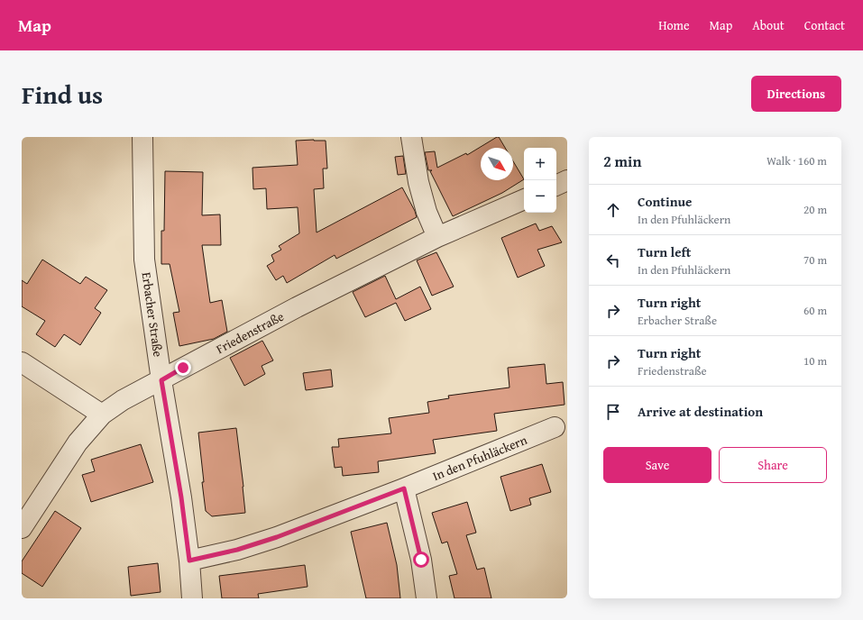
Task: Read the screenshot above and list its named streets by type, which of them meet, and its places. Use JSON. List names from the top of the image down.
{
  "streets": {
    "street": ["Erbacher Straße", "Friedenstraße", "In den Pfuhläckern"]
  },
  "crossings": [
    ["Erbacher Straße", "Friedenstraße"],
    ["Erbacher Straße", "In den Pfuhläckern"]
  ],
  "north": "bottom right",
  "page": {
    "header": "Map",
    "nav": [
      "Home",
      "Map",
      "About",
      "Contact"
    ],
    "title": "Find us",
    "buttons": [
      "Directions",
      ["Save", "Share"]
    ],
    "heading": ["2 min", "Walk · 160 m"],
    "map_buttons": ["+", "−"],
    "list": [
      ["Continue", "In den Pfuhläckern", "20 m"],
      ["Turn left", "In den Pfuhläckern", "70 m"],
      ["Turn right", "Erbacher Straße", "60 m"],
      ["Turn right", "Friedenstraße", "10 m"],
      "Arrive at destination"
    ]
  }
}
